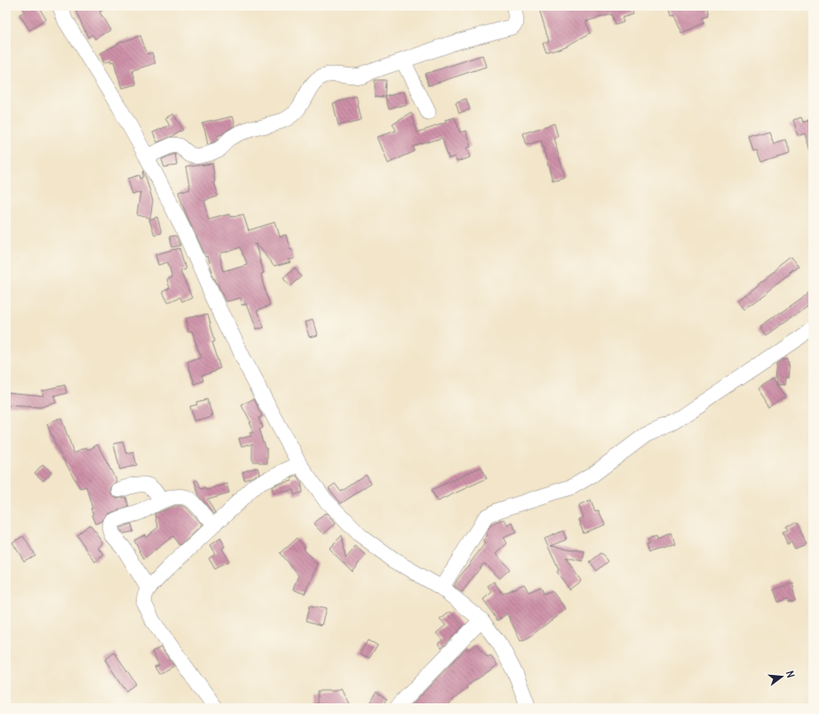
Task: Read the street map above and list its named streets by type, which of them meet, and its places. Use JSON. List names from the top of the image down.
{
  "north": "right"
}
